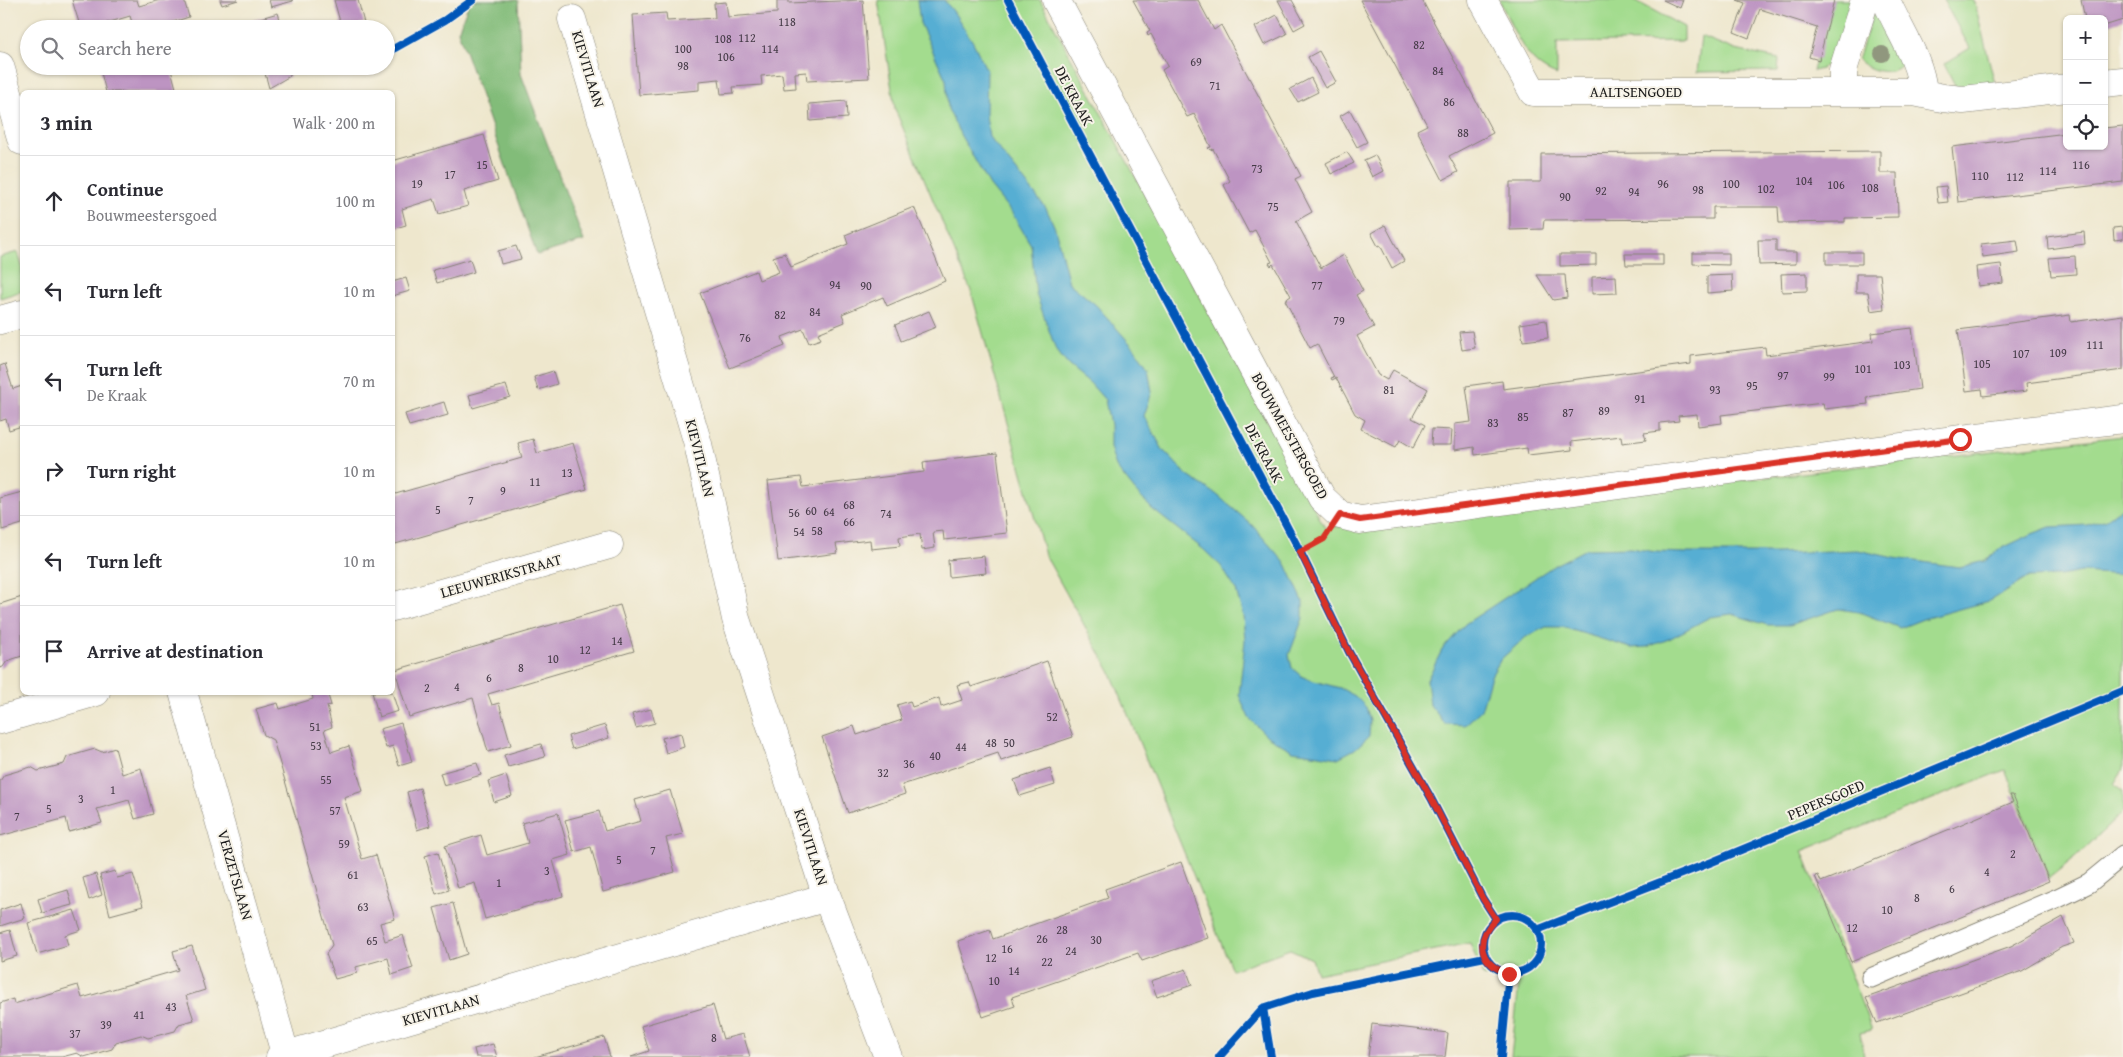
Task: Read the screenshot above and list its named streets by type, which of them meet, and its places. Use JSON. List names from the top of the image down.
{
  "streets": {
    "street": [
      "KIEVITLAAN",
      "AALTSENGOED",
      "BOUWMEESTERSGOED",
      "LEEUWERIKSTRAAT",
      "VERZETSLAAN"
    ],
    "cycle path": ["DE KRAAK", "PEPERSGOED"]
  },
  "crossings": [
    ["KIEVITLAAN", "VERZETSLAAN"]
  ],
  "house_numbers": [
    "118",
    "112",
    "108",
    "82",
    "100",
    "114",
    "106",
    "69",
    "98",
    "84",
    "71",
    "86",
    "88",
    "15",
    "116",
    "73",
    "114",
    "17",
    "110",
    "112",
    "104",
    "19",
    "96",
    "100",
    "106",
    "108",
    "102",
    "98",
    "92",
    "94",
    "90",
    "75",
    "94",
    "90",
    "77",
    "84",
    "82",
    "79",
    "76",
    "111",
    "109",
    "107",
    "105",
    "103",
    "101",
    "97",
    "99",
    "95",
    "81",
    "93",
    "91",
    "89",
    "87",
    "85",
    "83",
    "13",
    "11",
    "9",
    "7",
    "68",
    "5",
    "60",
    "64",
    "56",
    "74",
    "66",
    "58",
    "54",
    "14",
    "12",
    "10",
    "8",
    "6",
    "4",
    "2",
    "52",
    "51",
    "48",
    "50",
    "53",
    "44",
    "40",
    "36",
    "32",
    "55",
    "1",
    "3",
    "5",
    "57",
    "7",
    "59",
    "7",
    "2",
    "5",
    "3",
    "4",
    "61",
    "1",
    "6",
    "8",
    "63",
    "10",
    "12",
    "28",
    "26",
    "30",
    "65",
    "16",
    "24",
    "12",
    "22",
    "14",
    "10",
    "43",
    "41",
    "39",
    "37",
    "8"
  ],
  "page": {
    "map_buttons": ["+", "−"],
    "search": "Search here",
    "heading": ["3 min", "Walk · 200 m"],
    "list": [
      ["Continue", "Bouwmeestersgoed", "100 m"],
      ["Turn left", "10 m"],
      ["Turn left", "De Kraak", "70 m"],
      ["Turn right", "10 m"],
      ["Turn left", "10 m"],
      "Arrive at destination"
    ]
  }
}
